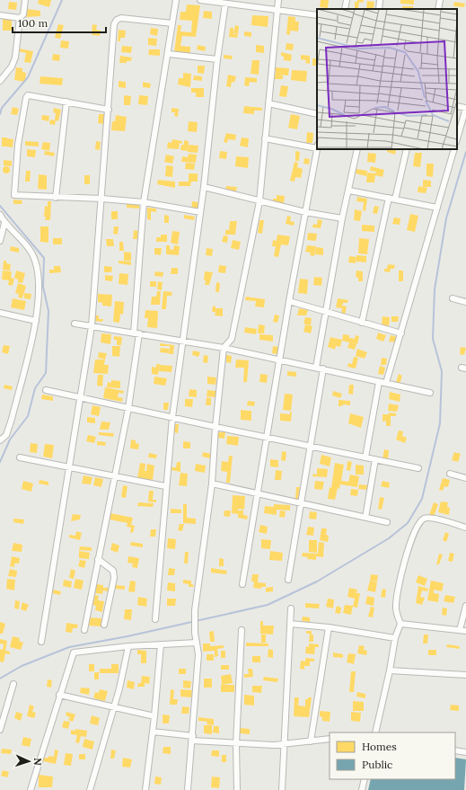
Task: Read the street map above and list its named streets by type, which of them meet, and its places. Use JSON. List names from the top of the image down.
{
  "legend": ["Homes", "Public"],
  "scale_bar": "100 m",
  "north": "right"
}
